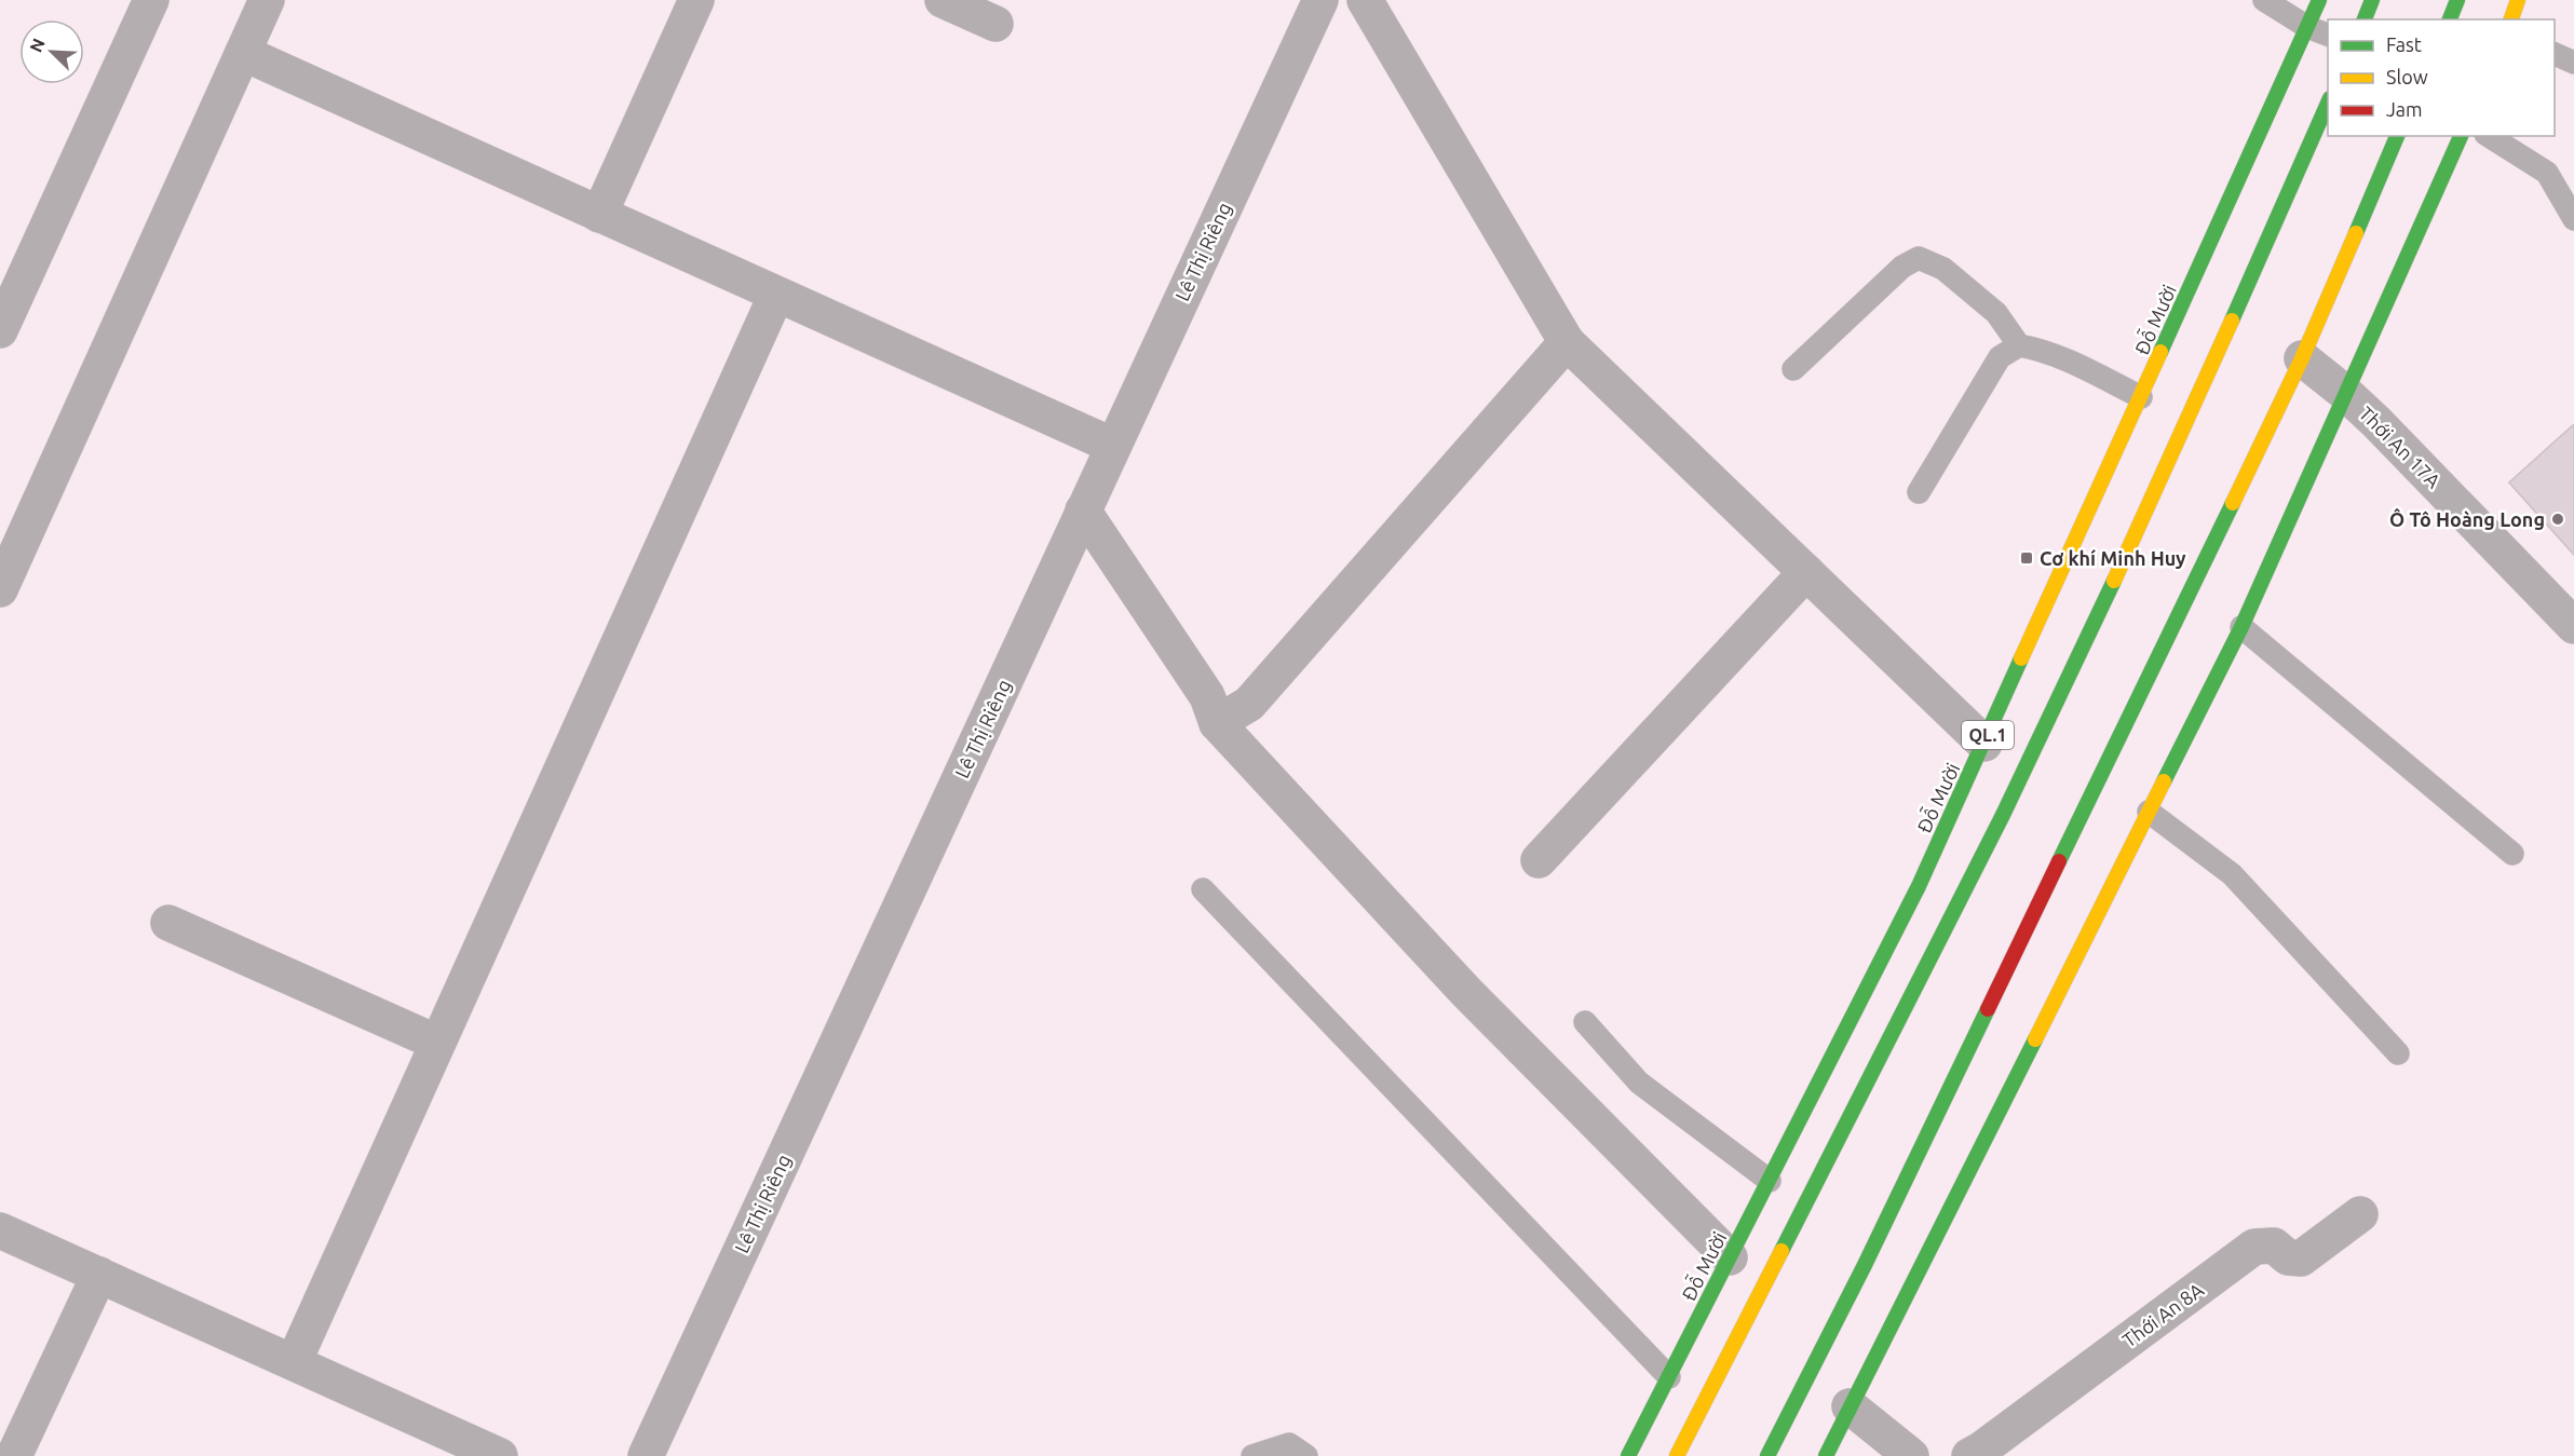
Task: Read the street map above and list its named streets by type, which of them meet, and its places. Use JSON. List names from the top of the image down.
{
  "streets": {
    "highway": ["Đỗ Mười", "QL.1"],
    "street": ["Lê Thị Riêng", "Thới An 17A", "Thới An 8A"]
  },
  "places": {
    "other": ["Ô Tô Hoàng Long"],
    "transit": ["Cơ khí Minh Huy"]
  },
  "legend": ["Fast", "Slow", "Jam"],
  "north": "top left"
}
